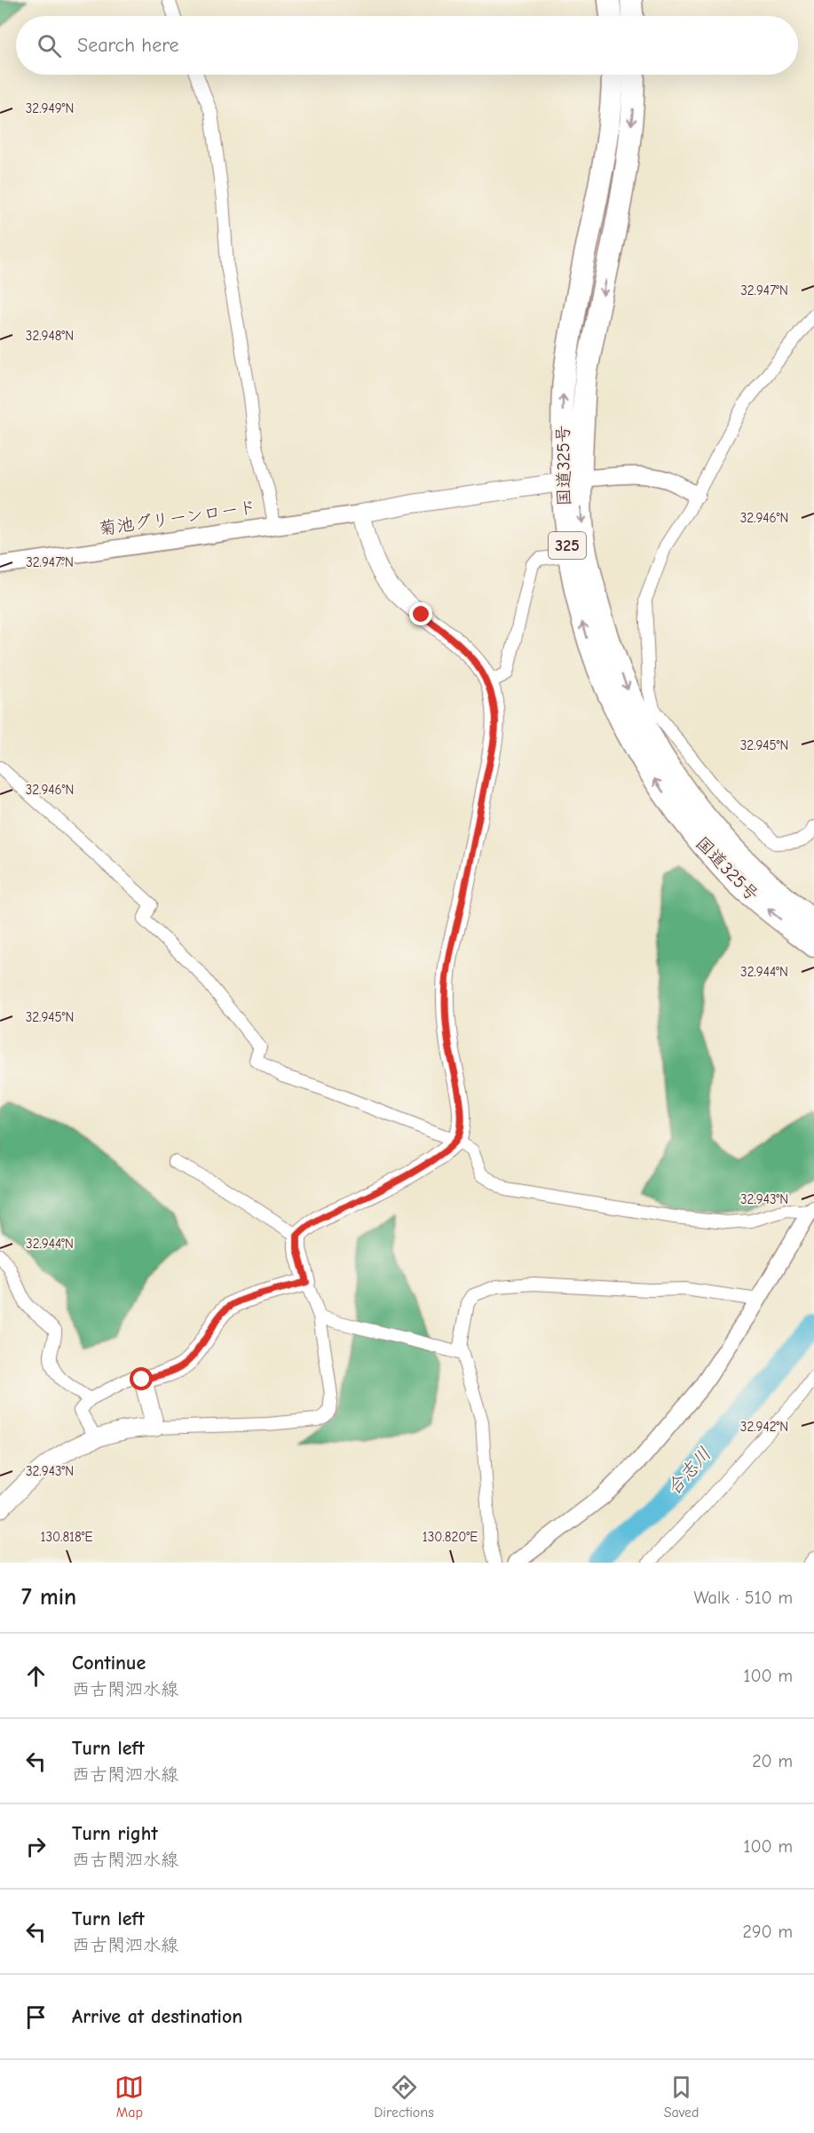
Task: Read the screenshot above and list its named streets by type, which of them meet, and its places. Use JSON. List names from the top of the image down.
{
  "streets": {
    "highway": ["国道325号", "325"],
    "street": ["菊池グリーンロード"]
  },
  "water": ["合志川"],
  "page": {
    "search": "Search here",
    "heading": ["7 min", "Walk · 510 m"],
    "list": [
      ["Continue", "西古閑泗水線", "100 m"],
      ["Turn left", "西古閑泗水線", "20 m"],
      ["Turn right", "西古閑泗水線", "100 m"],
      ["Turn left", "西古閑泗水線", "290 m"],
      "Arrive at destination"
    ],
    "nav": ["Map", "Directions", "Saved"]
  },
  "coordinates": [
    "32.949°N",
    "32.947°N",
    "32.948°N",
    "32.946°N",
    "32.945°N",
    "32.944°N",
    "32.943°N",
    "32.942°N",
    "130.818°E",
    "130.820°E"
  ]
}
